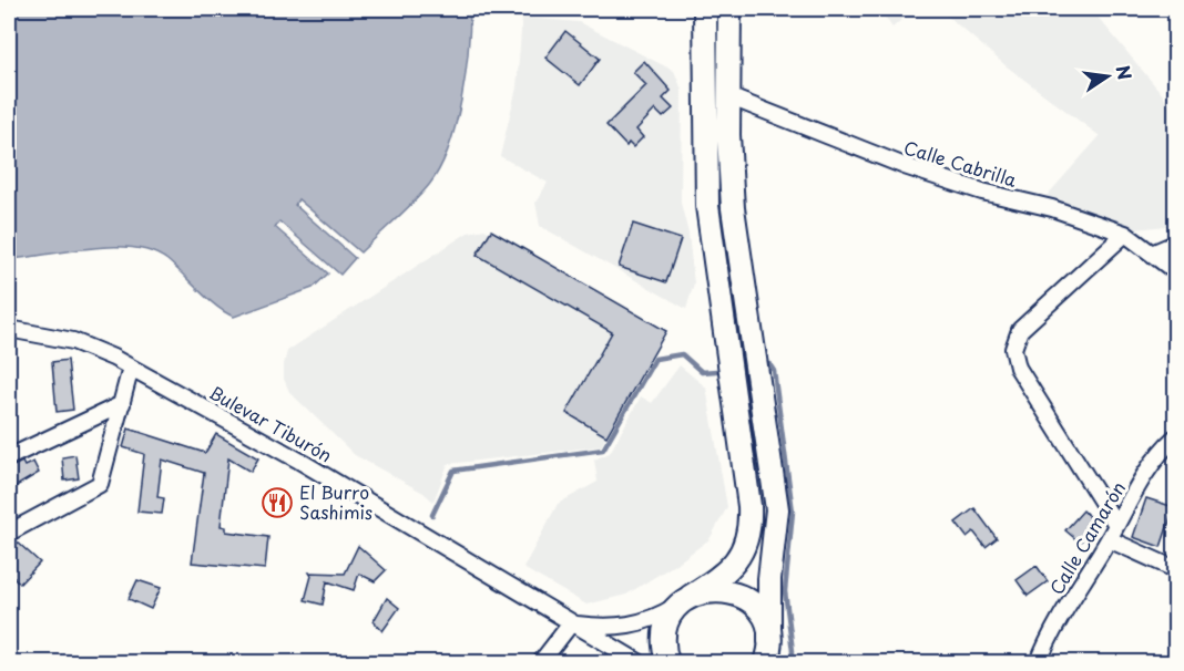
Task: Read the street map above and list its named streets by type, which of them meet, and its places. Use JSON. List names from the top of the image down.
{
  "streets": {
    "street": ["Calle Cabrilla", "Bulevar Tiburón", "Calle Camarón"]
  },
  "places": {
    "restaurant": ["El Burro Sashimis"]
  },
  "north": "right"
}
